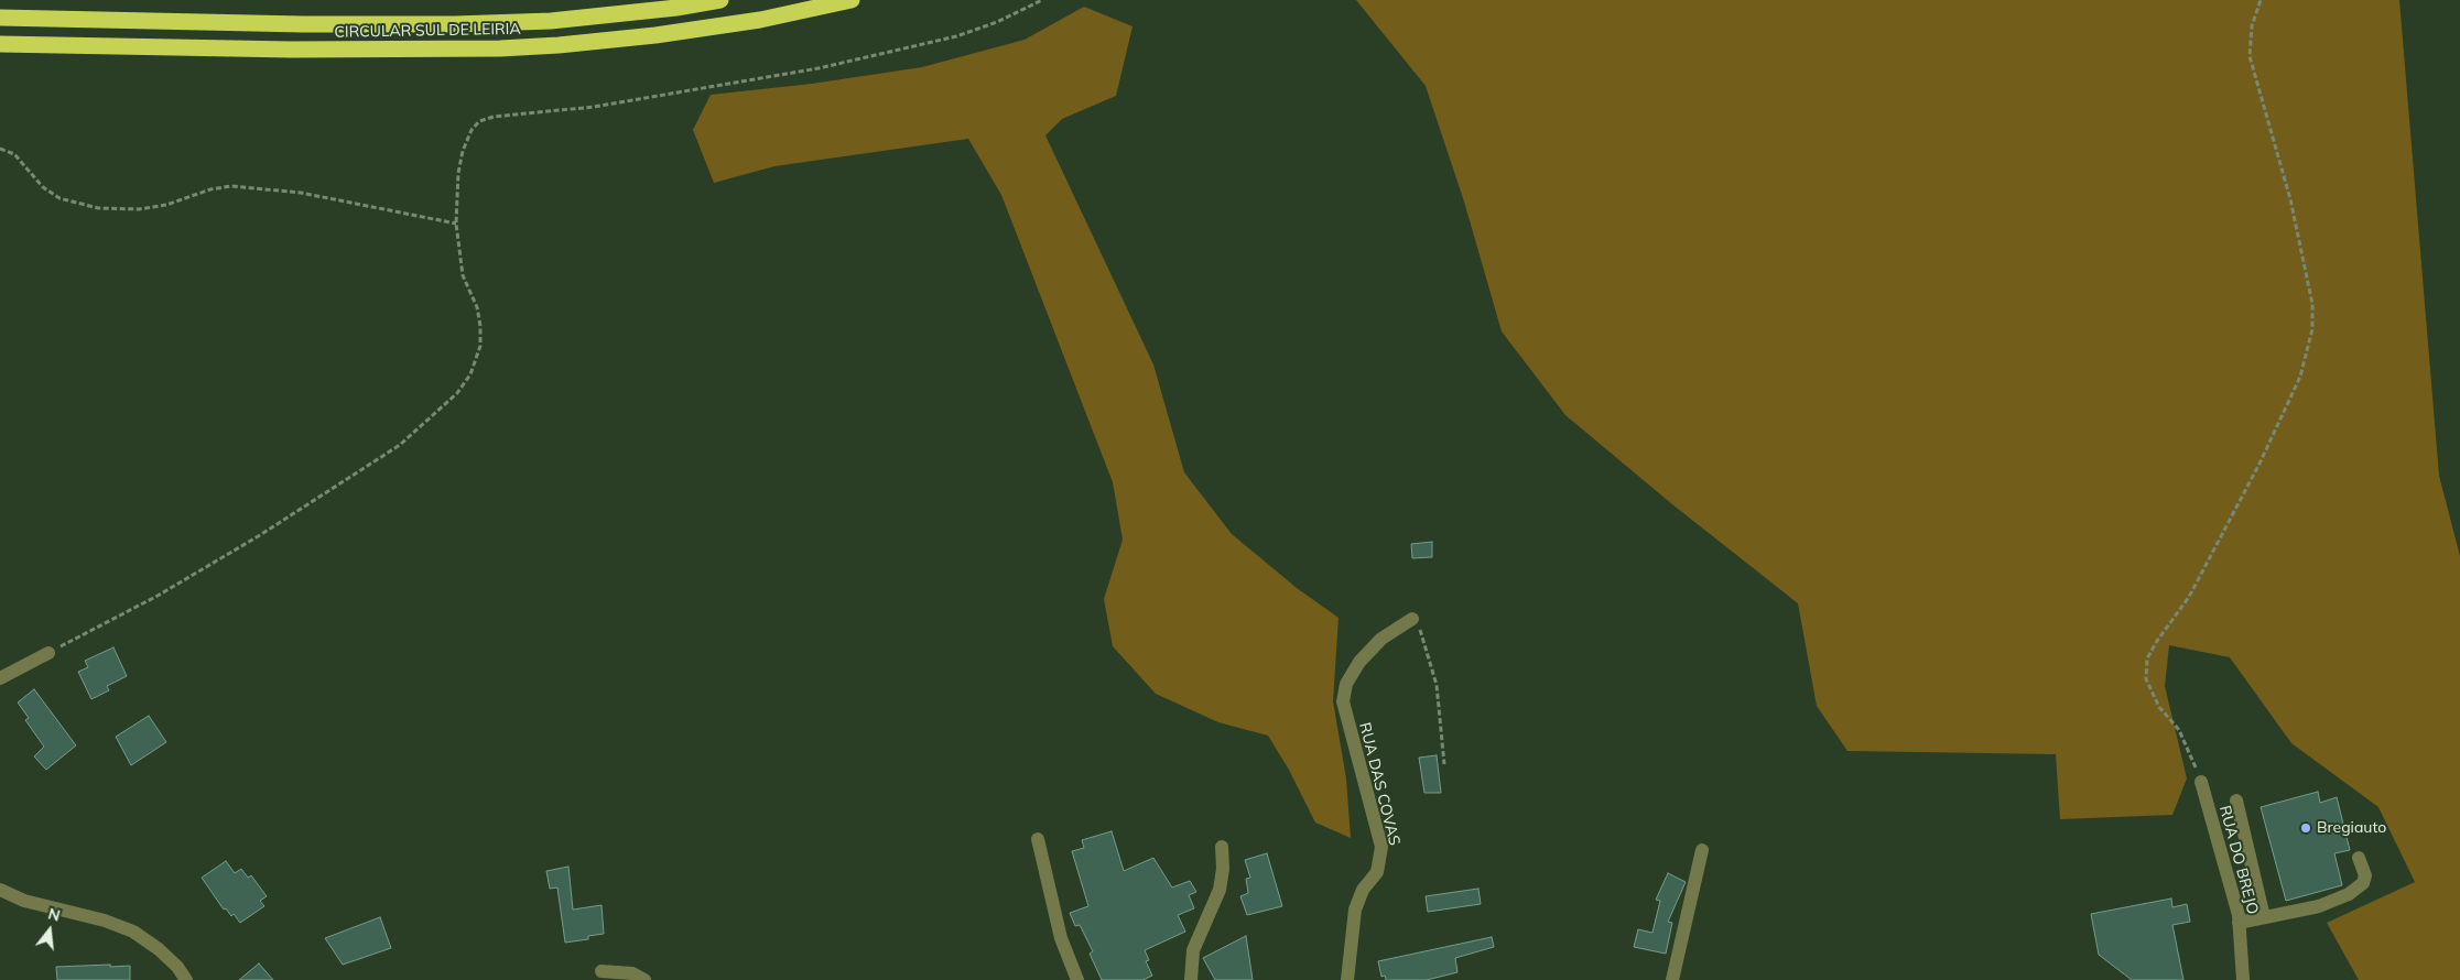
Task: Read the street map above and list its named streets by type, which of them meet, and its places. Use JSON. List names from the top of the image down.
{
  "streets": {
    "highway": ["CIRCULAR SUL DE LEIRIA"],
    "street": ["RUA DAS COVAS", "RUA DO BREJO"]
  },
  "places": ["Bregiauto"],
  "north": "top"
}
